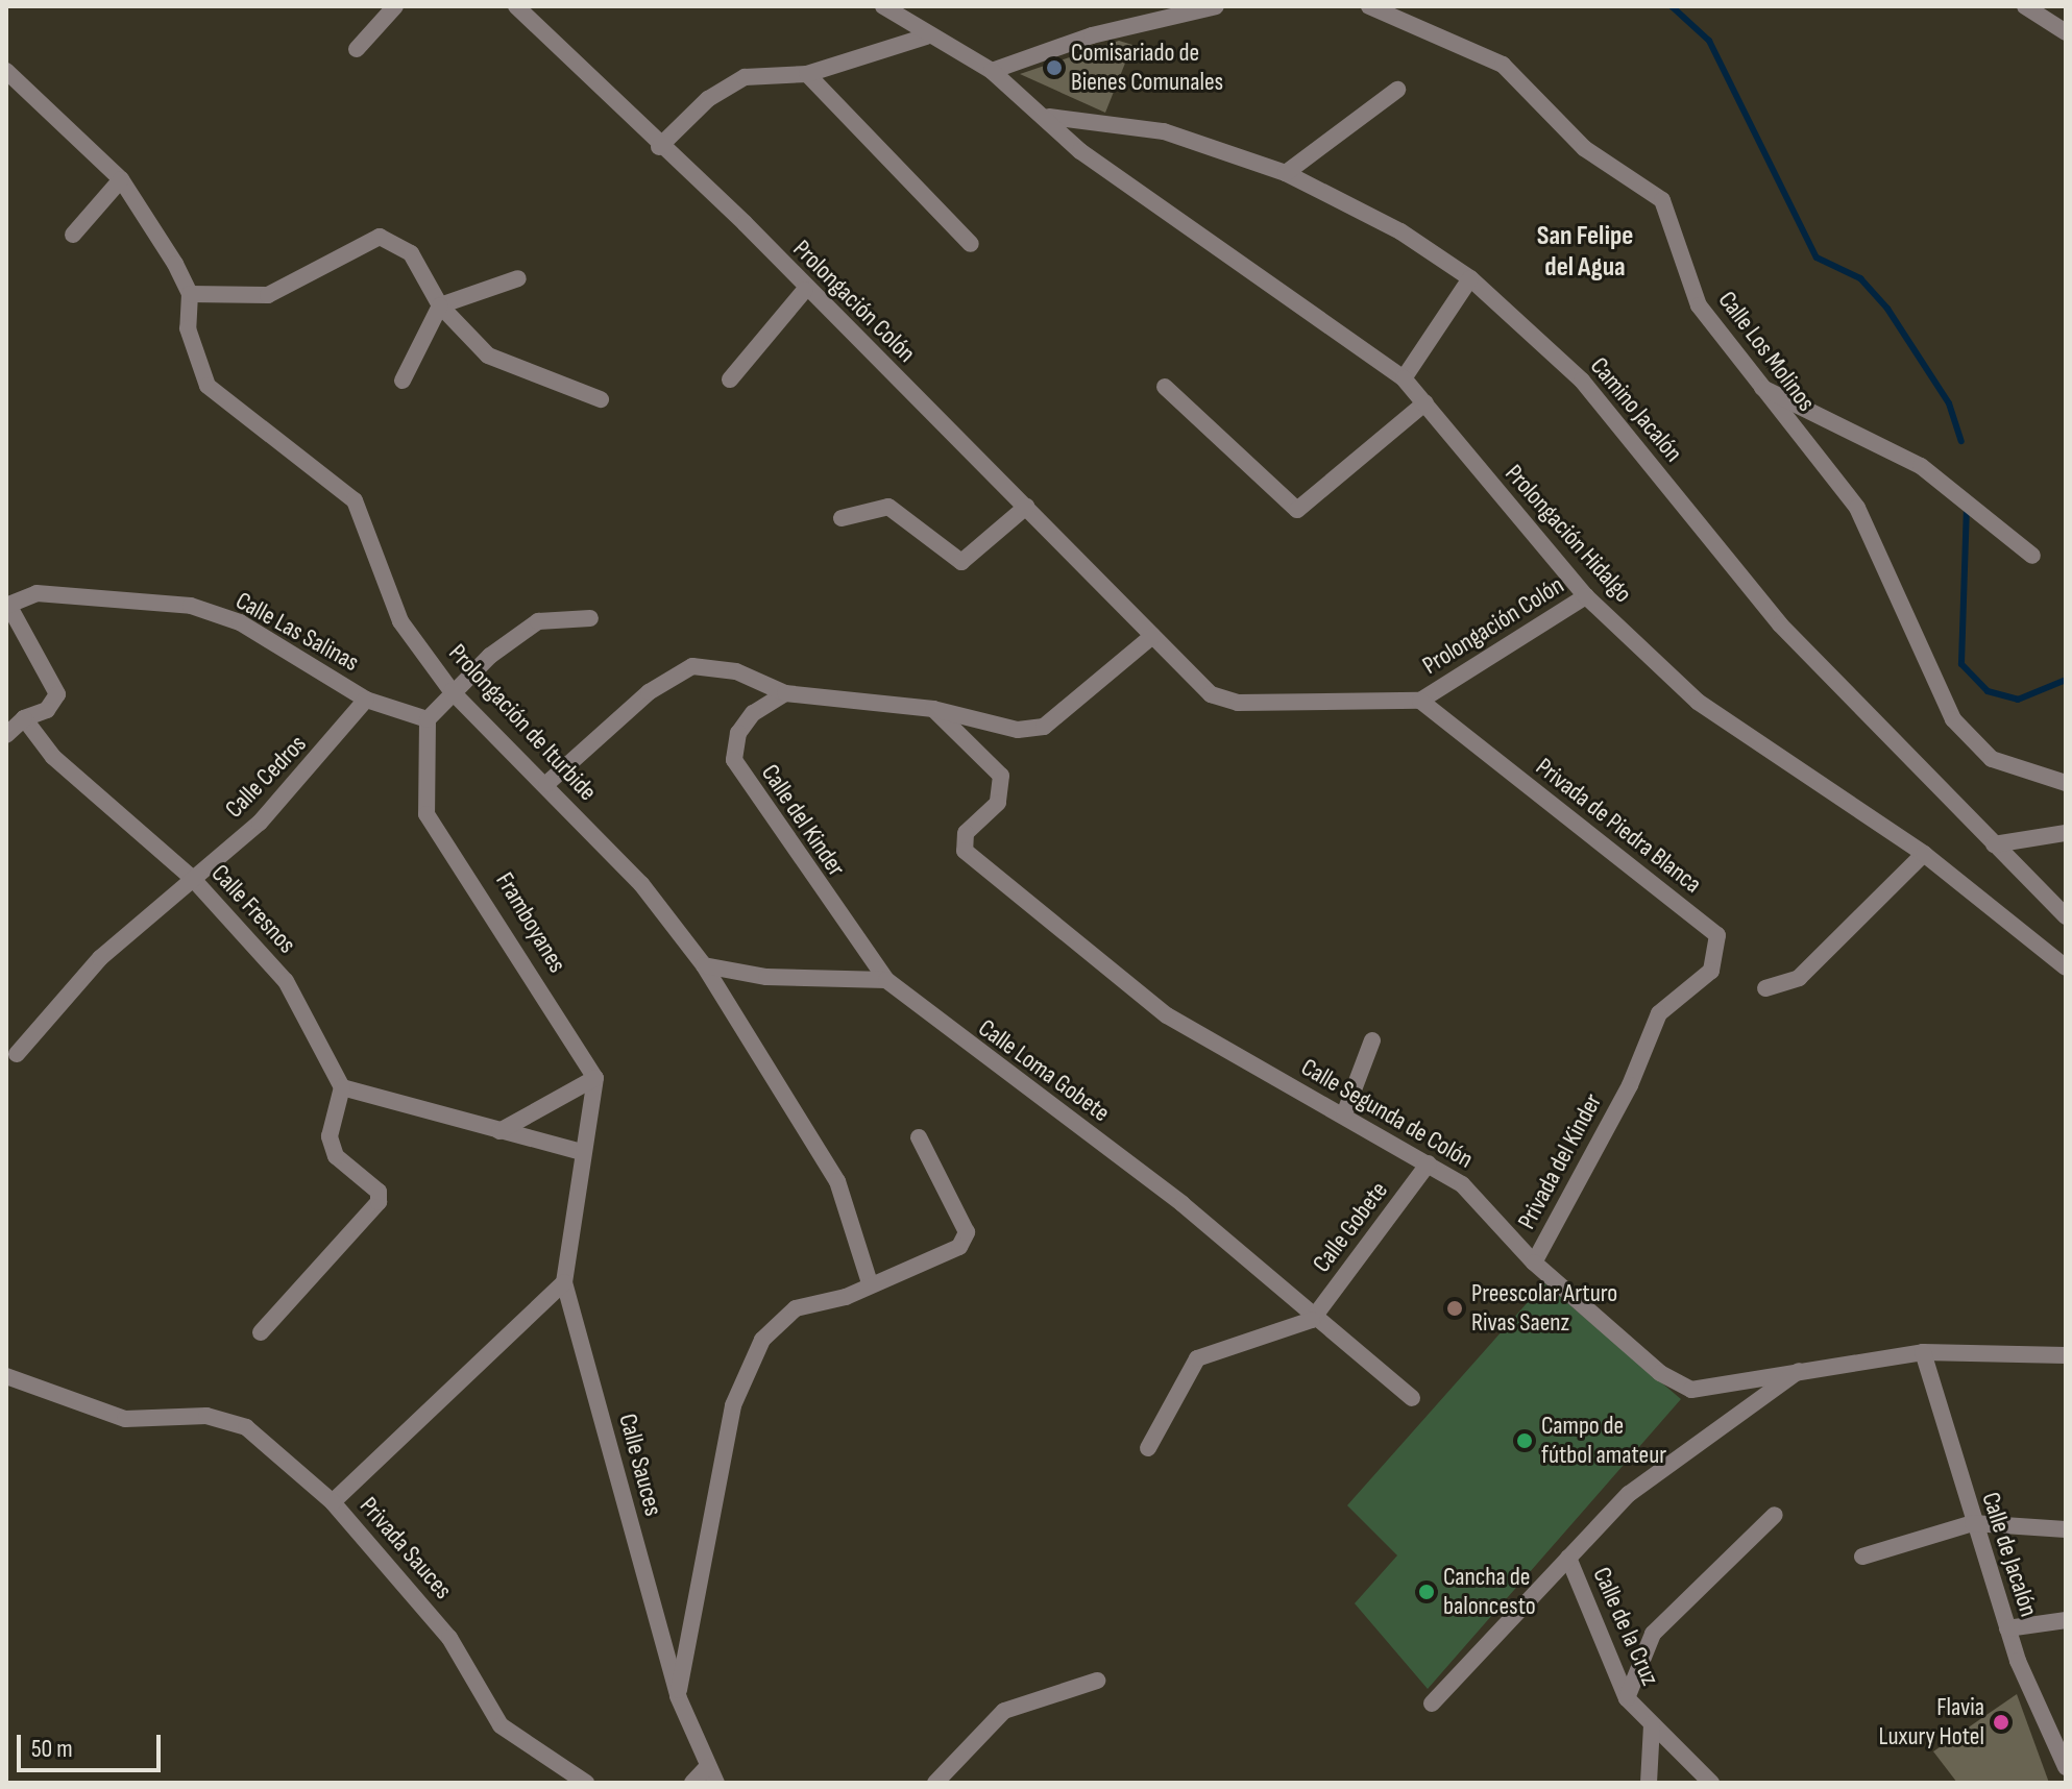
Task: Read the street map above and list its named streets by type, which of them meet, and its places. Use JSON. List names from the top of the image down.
{
  "streets": {
    "street": [
      "Prolongación Colón",
      "Calle Los Molinos",
      "Camino Jacalón",
      "Prolongación Hidalgo",
      "Calle Las Salinas",
      "Prolongación de Iturbide",
      "Calle Cedros",
      "Calle del Kinder",
      "Privada de Piedra Blanca",
      "Calle Fresnos",
      "Framboyanes",
      "Calle Loma Gobete",
      "Calle Segunda de Colón",
      "Privada del Kinder",
      "Calle Gobete",
      "Calle Sauces",
      "Privada Sauces",
      "Calle de Jacalón",
      "Calle de la Cruz"
    ]
  },
  "crossings": [
    ["Prolongación Colón", "Prolongación Hidalgo"],
    ["Prolongación Colón", "Privada de Piedra Blanca"],
    ["Camino Jacalón", "Prolongación Hidalgo"],
    ["Calle Las Salinas", "Calle Cedros"],
    ["Calle Cedros", "Calle Fresnos"],
    ["Calle del Kinder", "Calle Loma Gobete"],
    ["Privada de Piedra Blanca", "Privada del Kinder"],
    ["Calle Loma Gobete", "Calle Gobete"],
    ["Calle Segunda de Colón", "Privada del Kinder"],
    ["Calle Segunda de Colón", "Calle Gobete"],
    ["Calle Segunda de Colón", "Calle de Jacalón"],
    ["Calle Sauces", "Privada Sauces"]
  ],
  "districts": ["San Felipe del Agua"],
  "places": [
    "Comisariado de Bienes Comunales",
    "Preescolar Arturo Rivas Saenz",
    "Campo de fútbol amateur",
    "Cancha de baloncesto",
    "Flavia Luxury Hotel"
  ],
  "scale_bar": "50 m"
}
